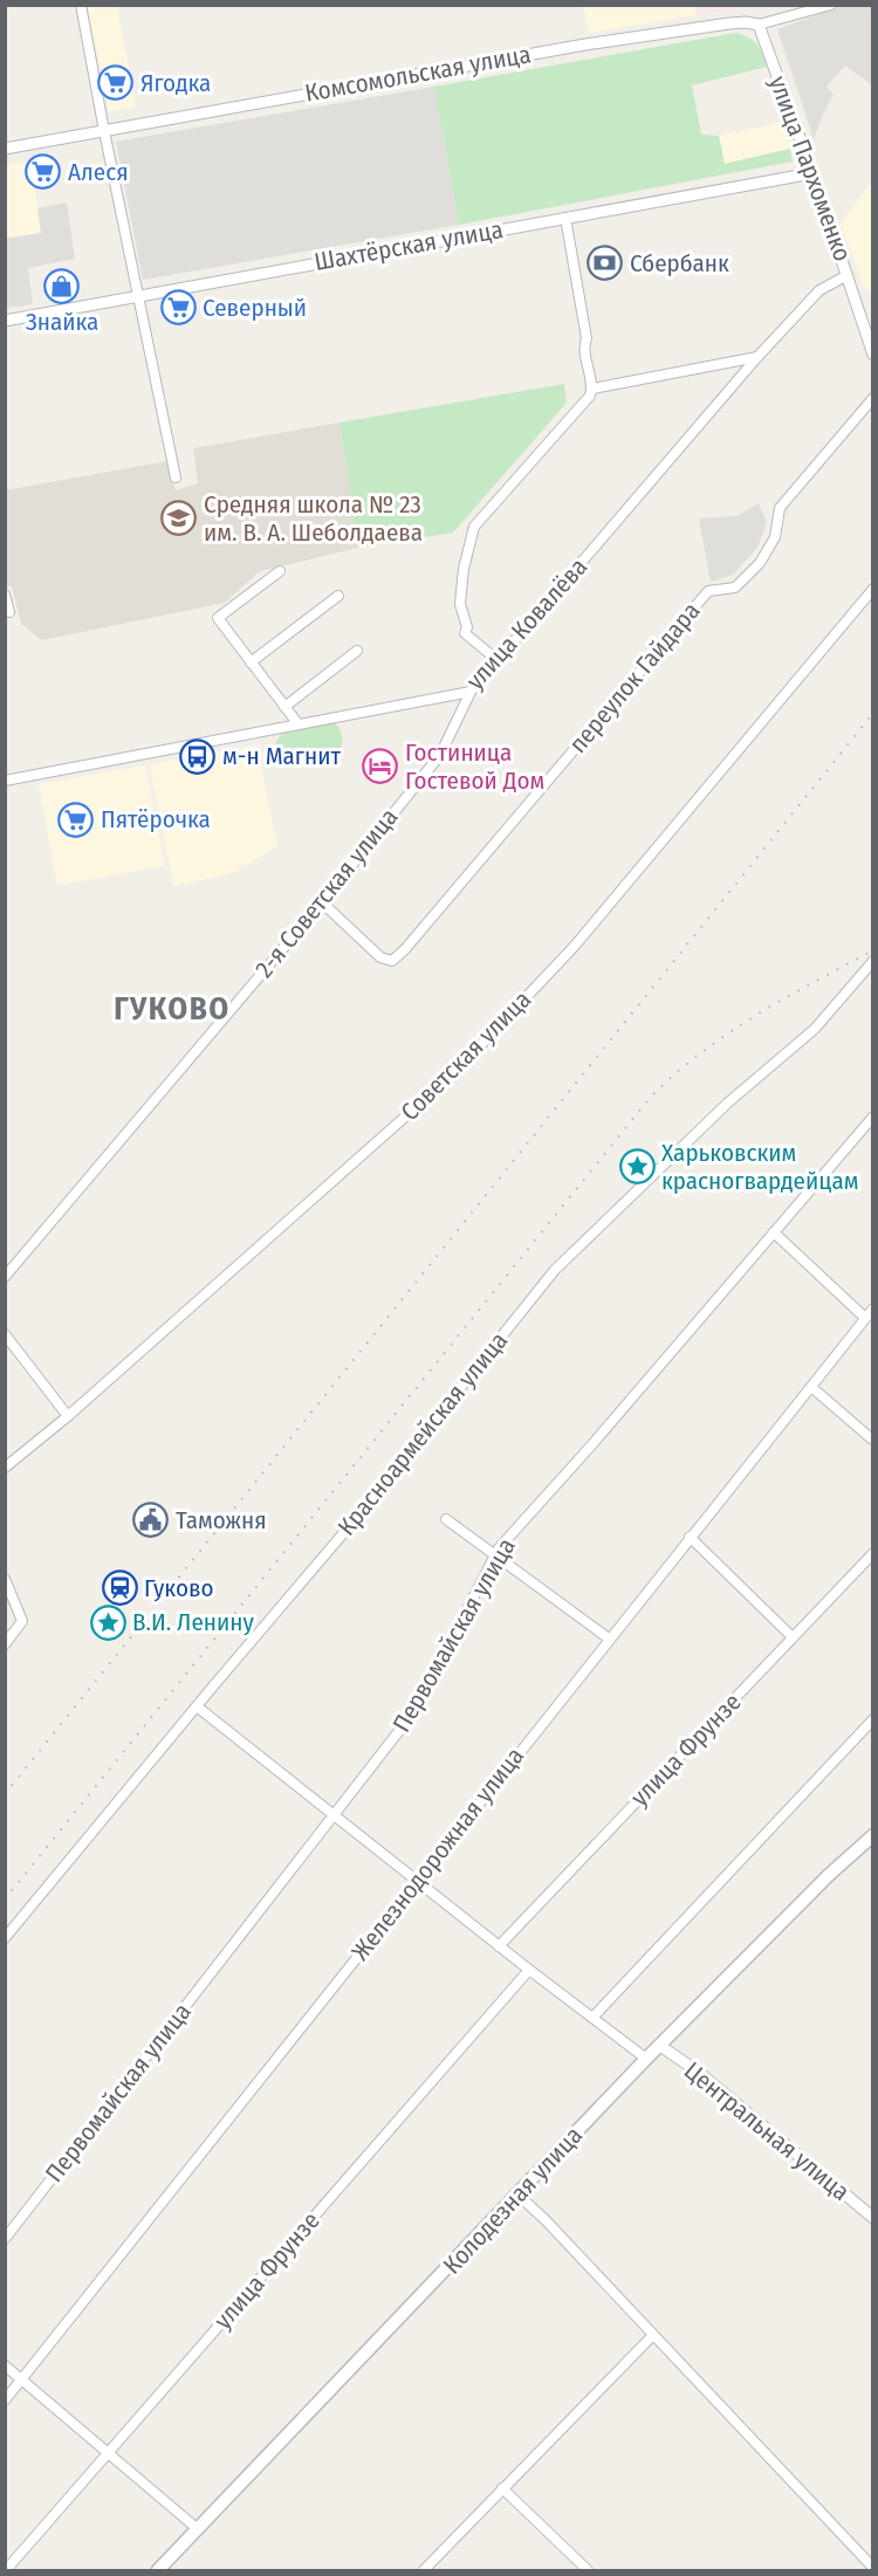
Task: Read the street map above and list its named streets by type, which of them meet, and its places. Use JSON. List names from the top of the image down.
{
  "streets": {
    "main road": ["Колодезная улица"],
    "street": [
      "Комсомольская улица",
      "улица Пархоменко",
      "Шахтёрская улица",
      "улица Ковалёва",
      "переулок Гайдара",
      "2-я Советская улица",
      "Советская улица",
      "Красноармейская улица",
      "Первомайская улица",
      "улица Фрунзе",
      "Железнодорожная улица",
      "Центральная улица"
    ]
  },
  "crossings": [
    ["Комсомольская улица", "улица Пархоменко"],
    ["улица Пархоменко", "Шахтёрская улица"],
    ["улица Пархоменко", "улица Ковалёва"],
    ["улица Ковалёва", "2-я Советская улица"],
    ["переулок Гайдара", "2-я Советская улица"],
    ["Центральная улица", "Колодезная улица"]
  ],
  "districts": ["ГУКОВО"],
  "places": {
    "supermarket": [
      "Ягодка",
      "Алеся",
      "Северный",
      "Пятёрочка"
    ],
    "bank": ["Сбербанк"],
    "shop": ["Знайка"],
    "school or university": ["Средняя школа № 23 им. В. А. Шеболдаева"],
    "bus stop": ["м-н Магнит"],
    "hotel": ["Гостиница Гостевой Дом"],
    "place": ["Харьковским красногвардейцам", "В.И. Ленину"],
    "public building": ["Таможня"],
    "station": ["Гуково"]
  }
}
